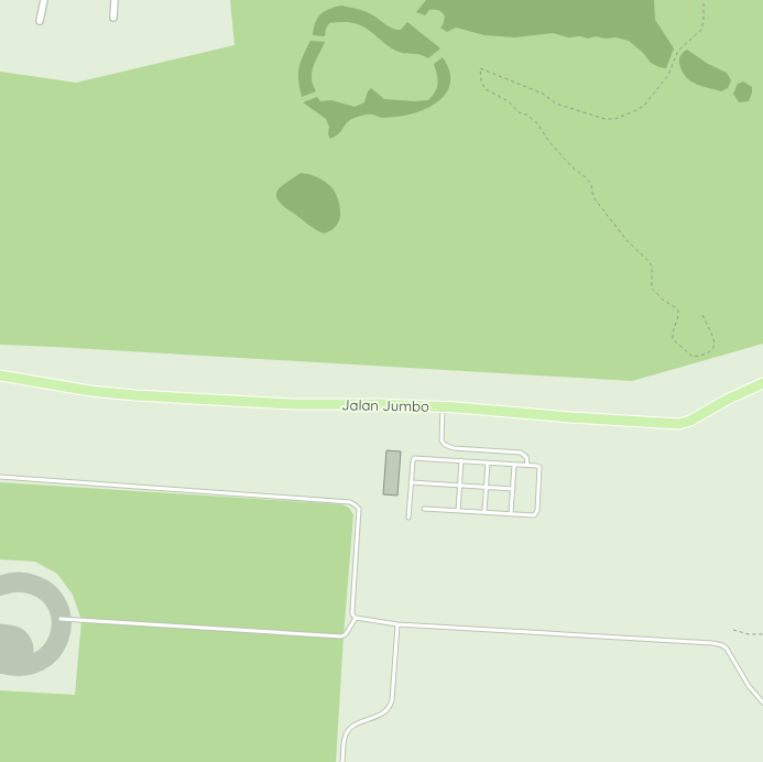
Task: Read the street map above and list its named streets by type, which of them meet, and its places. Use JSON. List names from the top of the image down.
{
  "streets": {
    "main road": ["Jalan Jumbo"]
  }
}
